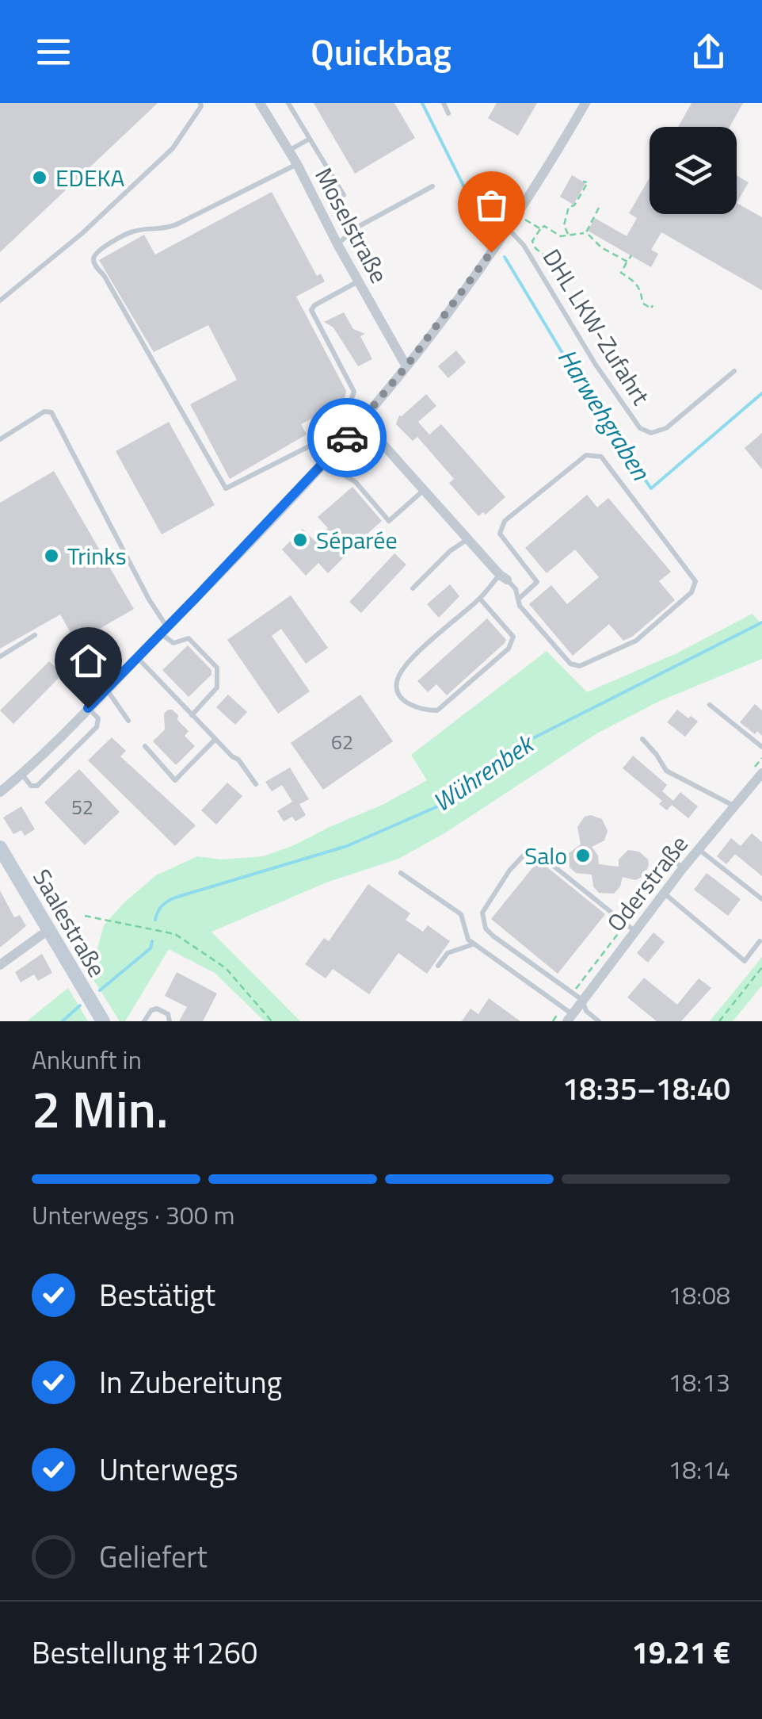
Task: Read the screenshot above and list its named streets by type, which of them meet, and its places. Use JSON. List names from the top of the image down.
{
  "streets": {
    "street": ["Moselstraße", "Oderstraße", "Saalestraße"],
    "lane": ["DHL LKW-Zufahrt"]
  },
  "water": ["Harwehgraben", "Wührenbek"],
  "places": [
    "EDEKA",
    "Séparée",
    "Trinks",
    "Salo"
  ],
  "house_numbers": ["62", "52"],
  "page": {
    "header": "Quickbag",
    "heading": ["2 Min.", "Ankunft in", "18:35–18:40"],
    "panel": ["Bestellung #1260", "19.21 €"],
    "bar": "Unterwegs · 300 m",
    "list": [
      ["Bestätigt", "18:08"],
      ["In Zubereitung", "18:13"],
      ["Unterwegs", "18:14"],
      "Geliefert"
    ]
  }
}
